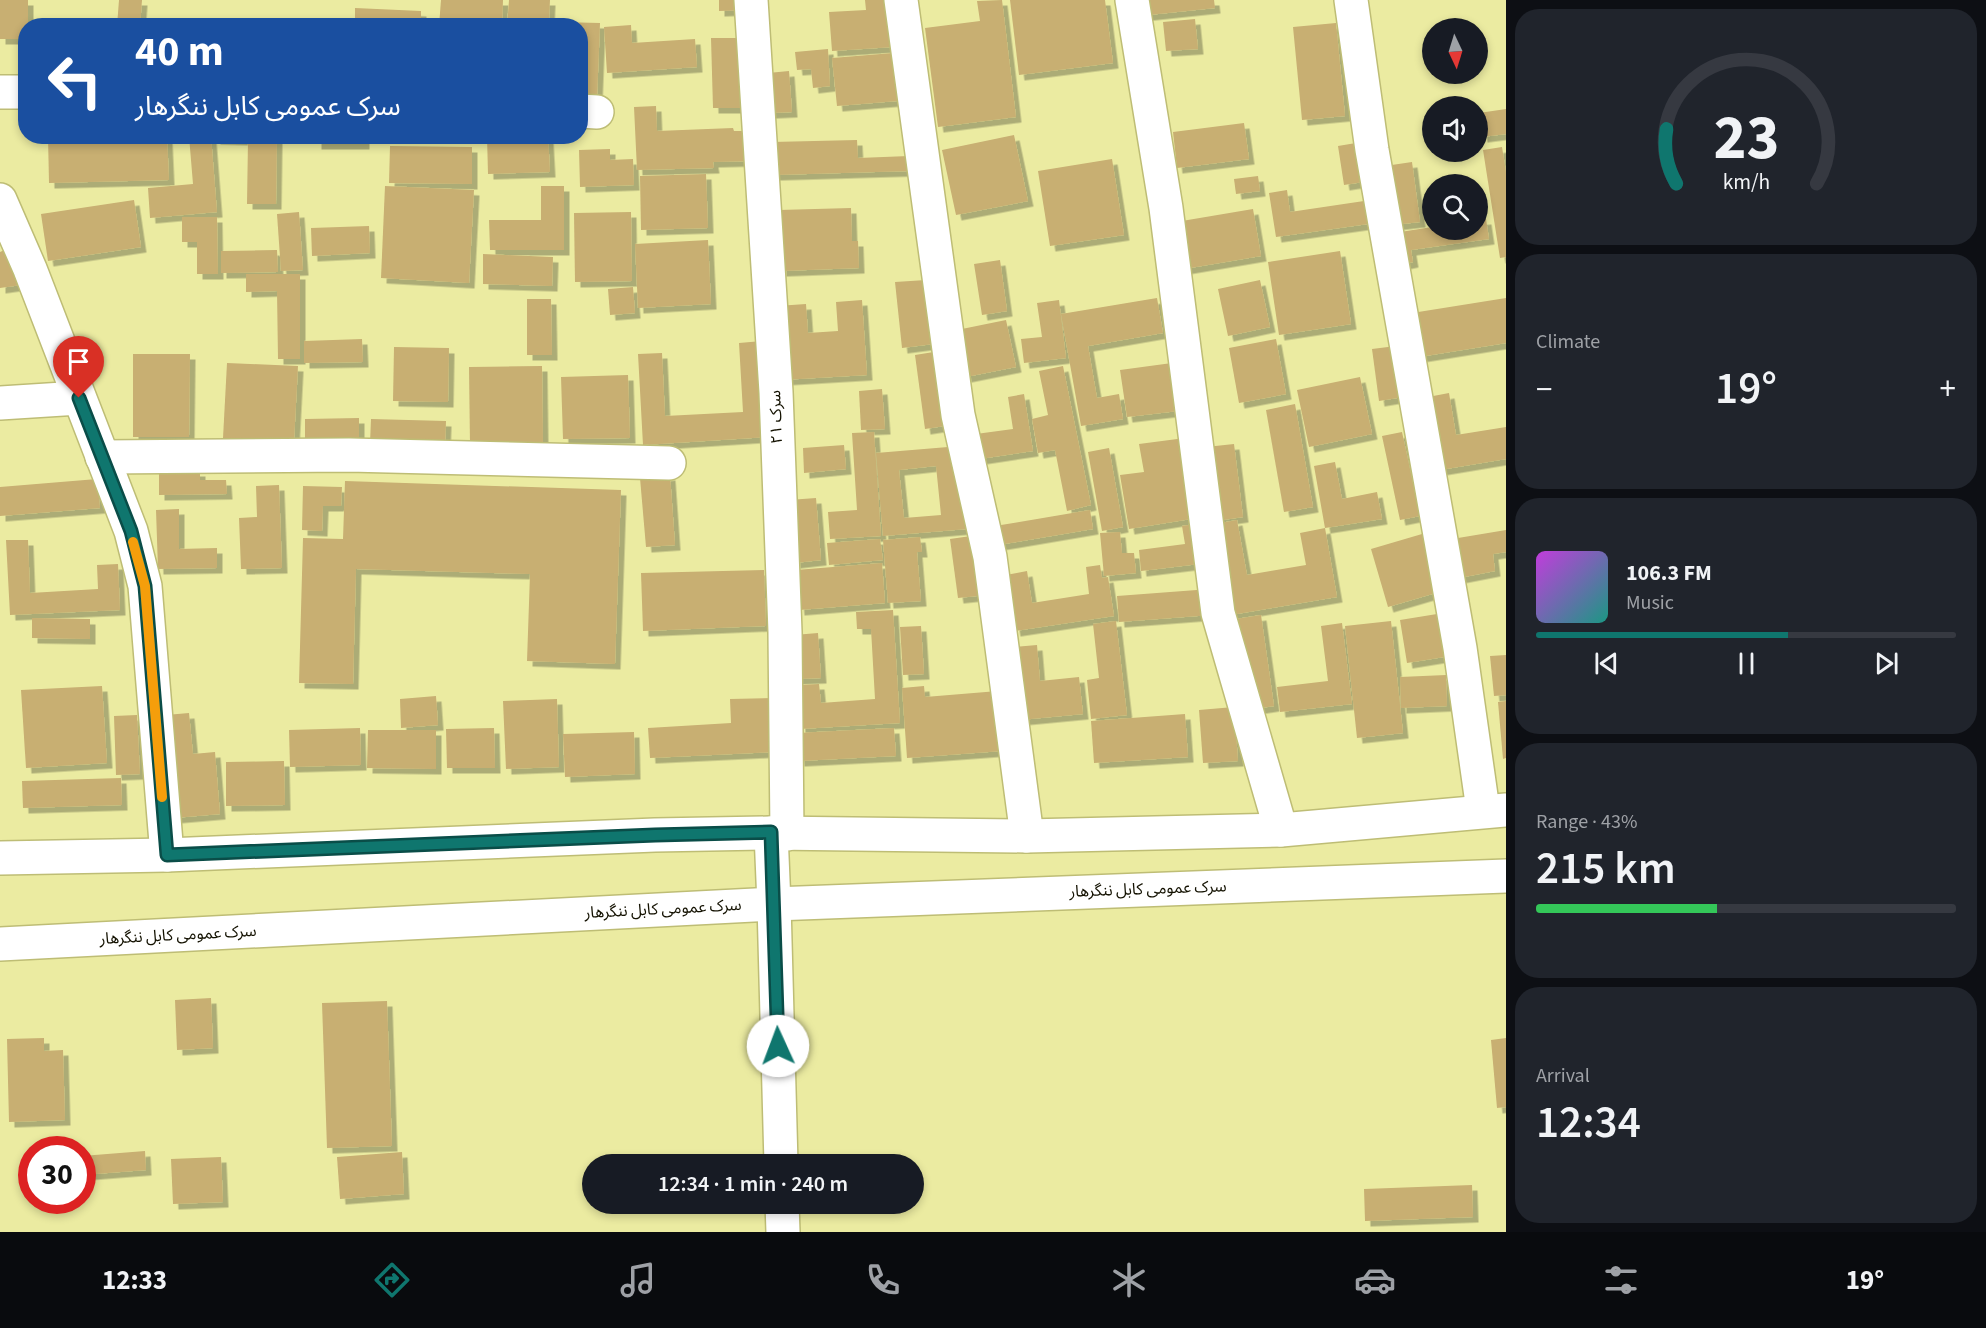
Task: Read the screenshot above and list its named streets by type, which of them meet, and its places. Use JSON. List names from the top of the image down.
{
  "streets": {
    "main road": ["سرک ۲۱", "سرک عمومی کابل ننگرهار"]
  },
  "crossings": [
    ["سرک ۲۱", "سرک عمومی کابل ننگرهار"]
  ],
  "north": "bottom",
  "page": {
    "turn": ["40 m", "سرک عمومی کابل ننگرهار"],
    "tile": [
      "Climate",
      ["Range · 43%", "215 km"],
      ["Arrival", "12:34"]
    ],
    "heat": ["−", "19°", "+"],
    "song": ["106.3 FM", "Music"],
    "limit": "30",
    "trip": "12:34 · 1 min · 240 m",
    "tabs": ["12:33", "19°"],
    "gauge": ["23", "km/h"]
  }
}
